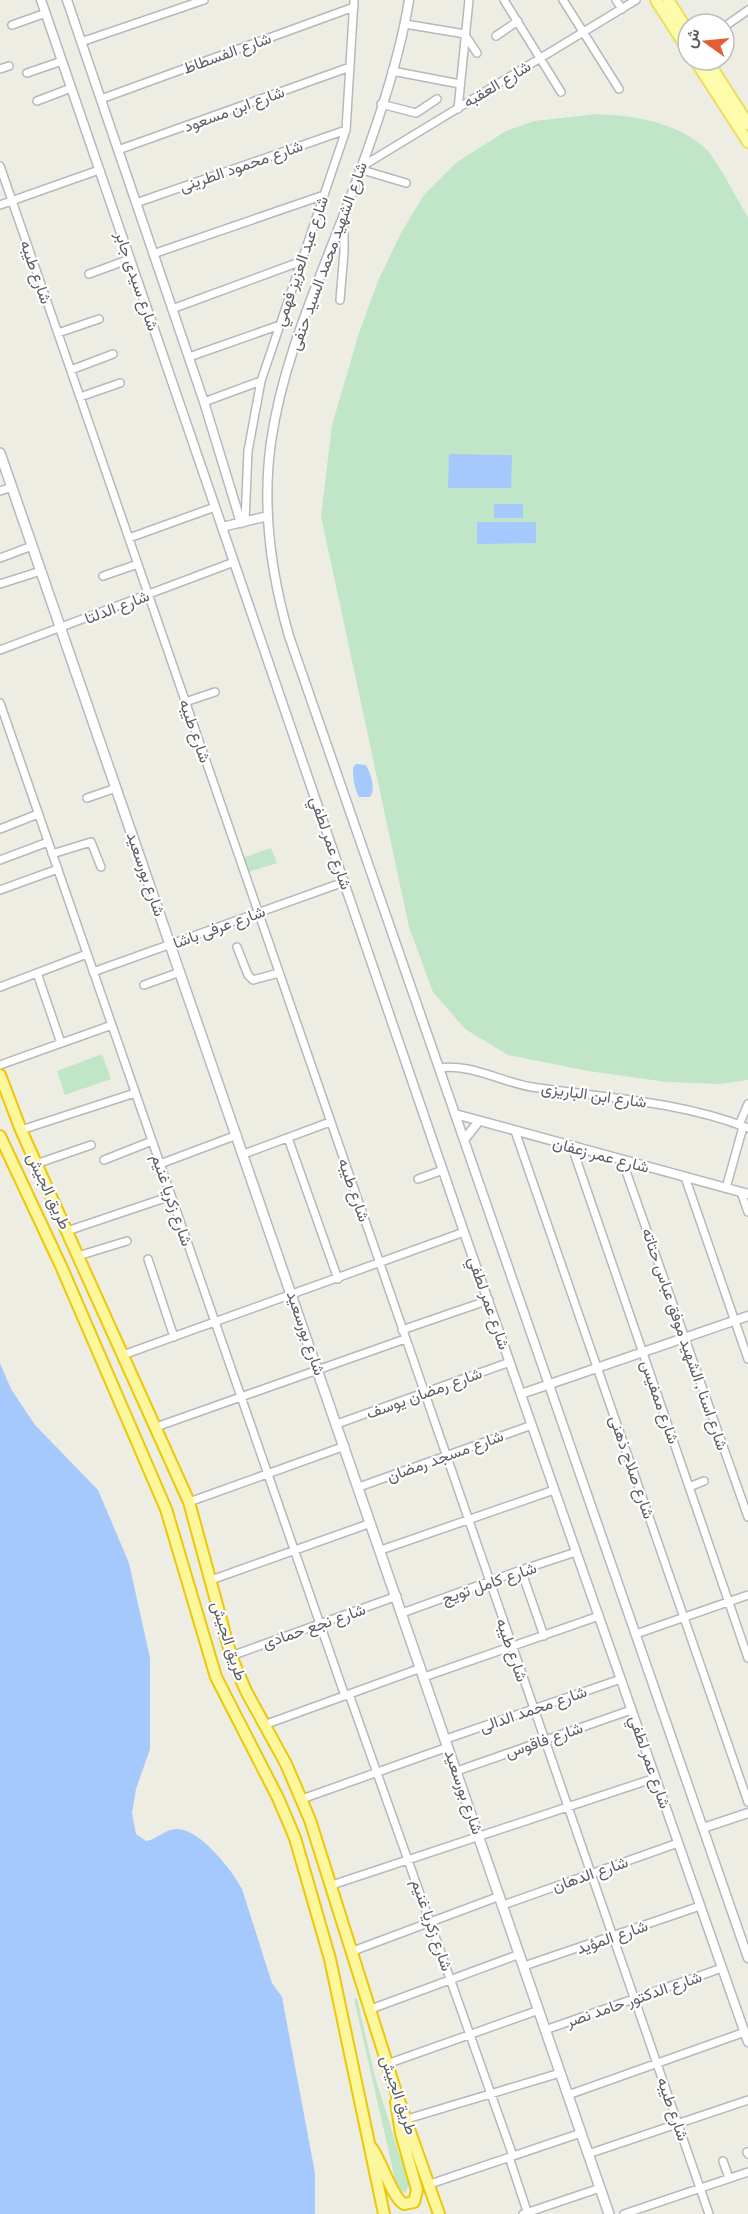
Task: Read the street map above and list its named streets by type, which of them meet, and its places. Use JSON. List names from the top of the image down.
{
  "streets": {
    "highway": ["طريق الجيش"],
    "main road": ["شارع بورسعيد"],
    "street": [
      "شارع الفسطاط",
      "شارع العقبه",
      "شارع ابن مسعود",
      "شارع محمود الطرينى",
      "شارع الشهيد محمد السيد حنفى",
      "شارع عبد العزيز فهمي",
      "شارع طيبه",
      "شارع سيدى جابر",
      "شارع الدلتا",
      "شارع عمر لطفي",
      "شارع عرفى باشا",
      "شارع ابن الباريزى",
      "شارع عمر زعفان",
      "شارع زكريا غنيم",
      "شارع اسنا , الشهيد موفق عباس حتاته",
      "شارع رمضان يوسف",
      "شارع ممفيس",
      "شارع مسجد رمضان",
      "شارع صلاح ذهنى",
      "شارع كامل تويج",
      "شارع نجع حمادى",
      "شارع محمد الدالى",
      "شارع فاقوس",
      "شارع الدهان",
      "شارع المؤيد",
      "شارع الدكتور حامد نصر"
    ]
  },
  "crossings": [
    ["شارع الفسطاط", "شارع عبد العزيز فهمي"],
    ["شارع الفسطاط", "شارع سيدى جابر"],
    ["شارع العقبه", "شارع الشهيد محمد السيد حنفى"],
    ["شارع ابن مسعود", "شارع عبد العزيز فهمي"],
    ["شارع ابن مسعود", "شارع سيدى جابر"],
    ["شارع محمود الطرينى", "شارع عبد العزيز فهمي"],
    ["شارع محمود الطرينى", "شارع سيدى جابر"],
    ["شارع الشهيد محمد السيد حنفى", "شارع عمر لطفي"],
    ["شارع عبد العزيز فهمي", "شارع سيدى جابر"],
    ["شارع طيبه", "شارع الدلتا"],
    ["شارع طيبه", "شارع عرفى باشا"],
    ["شارع طيبه", "شارع رمضان يوسف"],
    ["شارع طيبه", "شارع مسجد رمضان"],
    ["شارع طيبه", "شارع كامل تويج"],
    ["شارع طيبه", "شارع محمد الدالى"],
    ["شارع طيبه", "شارع فاقوس"],
    ["شارع طيبه", "شارع الدهان"],
    ["شارع طيبه", "شارع المؤيد"],
    ["شارع طيبه", "شارع الدكتور حامد نصر"],
    ["شارع سيدى جابر", "شارع الدلتا"],
    ["شارع سيدى جابر", "شارع عمر لطفي"],
    ["شارع الدلتا", "شارع عمر لطفي"],
    ["شارع الدلتا", "شارع بورسعيد"],
    ["شارع عمر لطفي", "شارع عرفى باشا"],
    ["شارع عمر لطفي", "شارع ابن الباريزى"],
    ["شارع عمر لطفي", "شارع عمر زعفان"],
    ["شارع عمر لطفي", "شارع رمضان يوسف"],
    ["شارع عمر لطفي", "شارع مسجد رمضان"],
    ["شارع عمر لطفي", "شارع كامل تويج"],
    ["شارع عمر لطفي", "شارع محمد الدالى"],
    ["شارع عمر لطفي", "شارع فاقوس"],
    ["شارع عمر لطفي", "شارع الدهان"],
    ["شارع عمر لطفي", "شارع المؤيد"],
    ["شارع عمر لطفي", "شارع الدكتور حامد نصر"],
    ["شارع بورسعيد", "شارع عرفى باشا"],
    ["شارع بورسعيد", "شارع رمضان يوسف"],
    ["شارع بورسعيد", "شارع مسجد رمضان"],
    ["شارع بورسعيد", "شارع كامل تويج"],
    ["شارع بورسعيد", "شارع نجع حمادى"],
    ["شارع بورسعيد", "شارع محمد الدالى"],
    ["شارع بورسعيد", "شارع فاقوس"],
    ["شارع بورسعيد", "شارع الدهان"],
    ["شارع بورسعيد", "شارع المؤيد"],
    ["شارع بورسعيد", "شارع الدكتور حامد نصر"],
    ["شارع عرفى باشا", "شارع زكريا غنيم"],
    ["شارع عمر زعفان", "شارع اسنا , الشهيد موفق عباس حتاته"],
    ["شارع عمر زعفان", "شارع ممفيس"],
    ["شارع عمر زعفان", "شارع صلاح ذهنى"],
    ["طريق الجيش", "شارع نجع حمادى"],
    ["طريق الجيش", "شارع محمد الدالى"],
    ["طريق الجيش", "شارع الدهان"],
    ["شارع زكريا غنيم", "شارع نجع حمادى"],
    ["شارع زكريا غنيم", "شارع محمد الدالى"],
    ["شارع زكريا غنيم", "شارع الدهان"]
  ],
  "north": "left"
}
